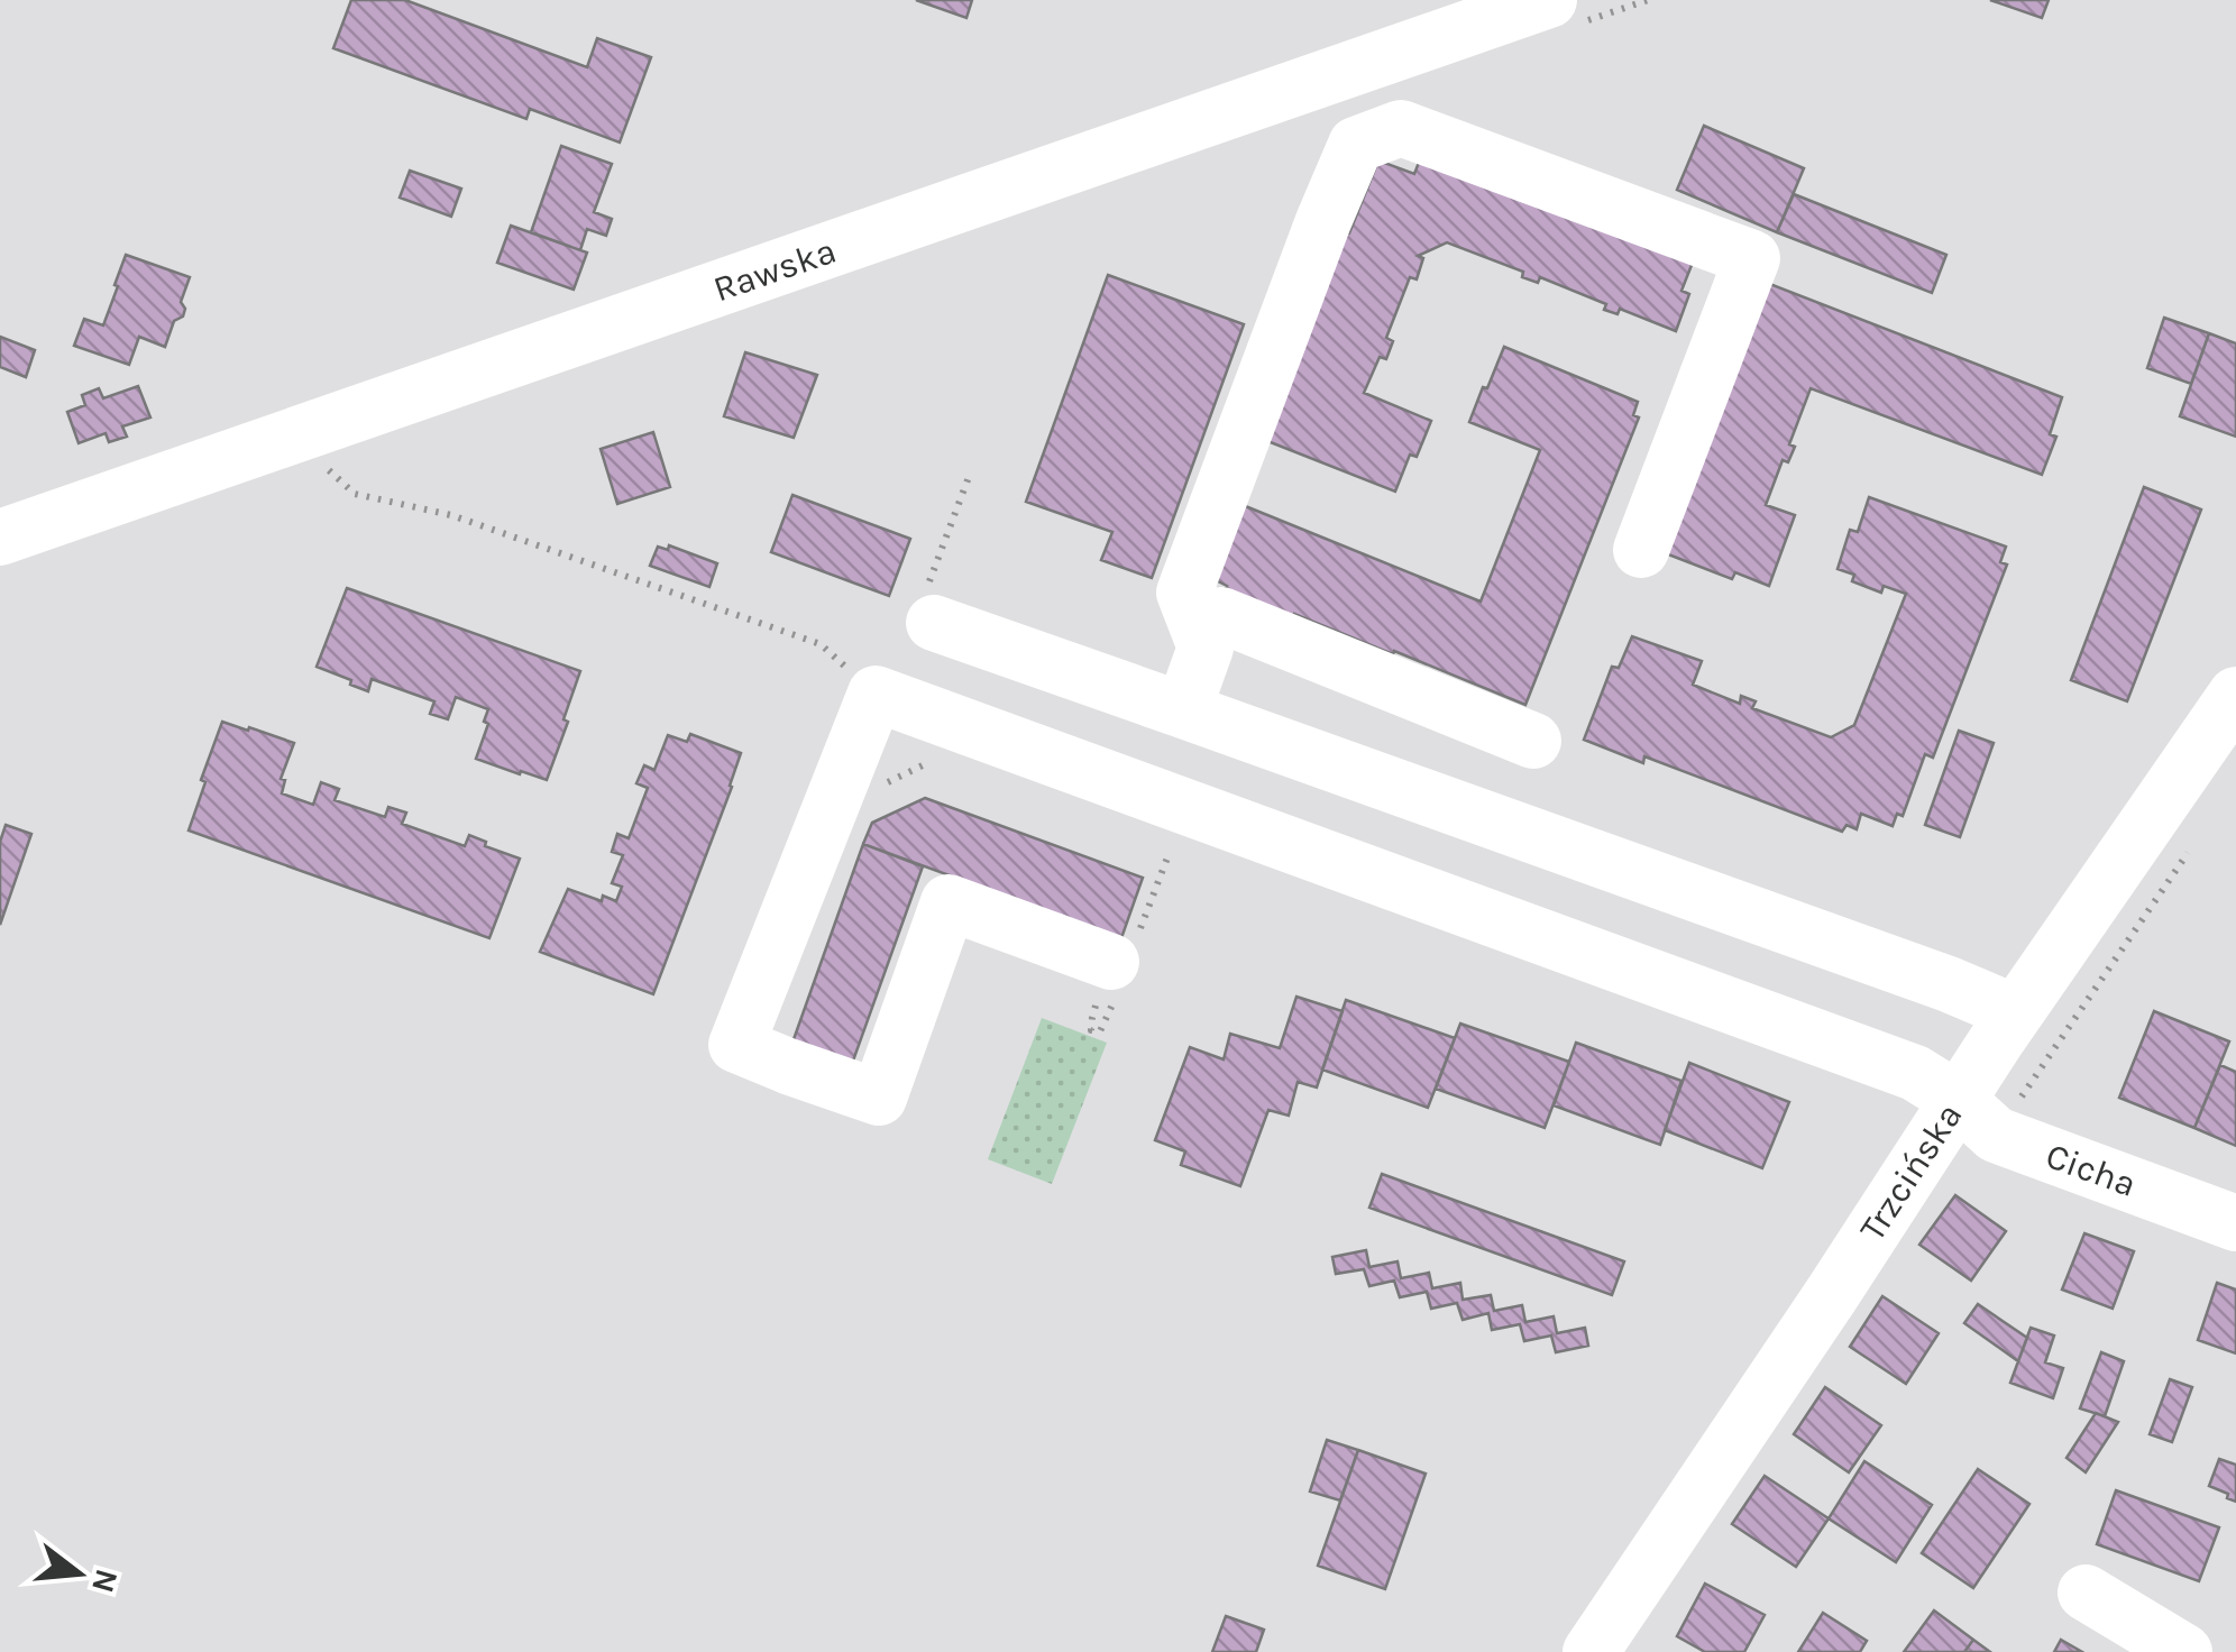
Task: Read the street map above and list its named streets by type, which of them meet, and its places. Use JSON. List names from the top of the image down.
{
  "streets": {
    "street": ["Rawska", "Cicha", "Trzcińska"]
  },
  "crossings": [
    ["Cicha", "Trzcińska"]
  ],
  "north": "right"
}
